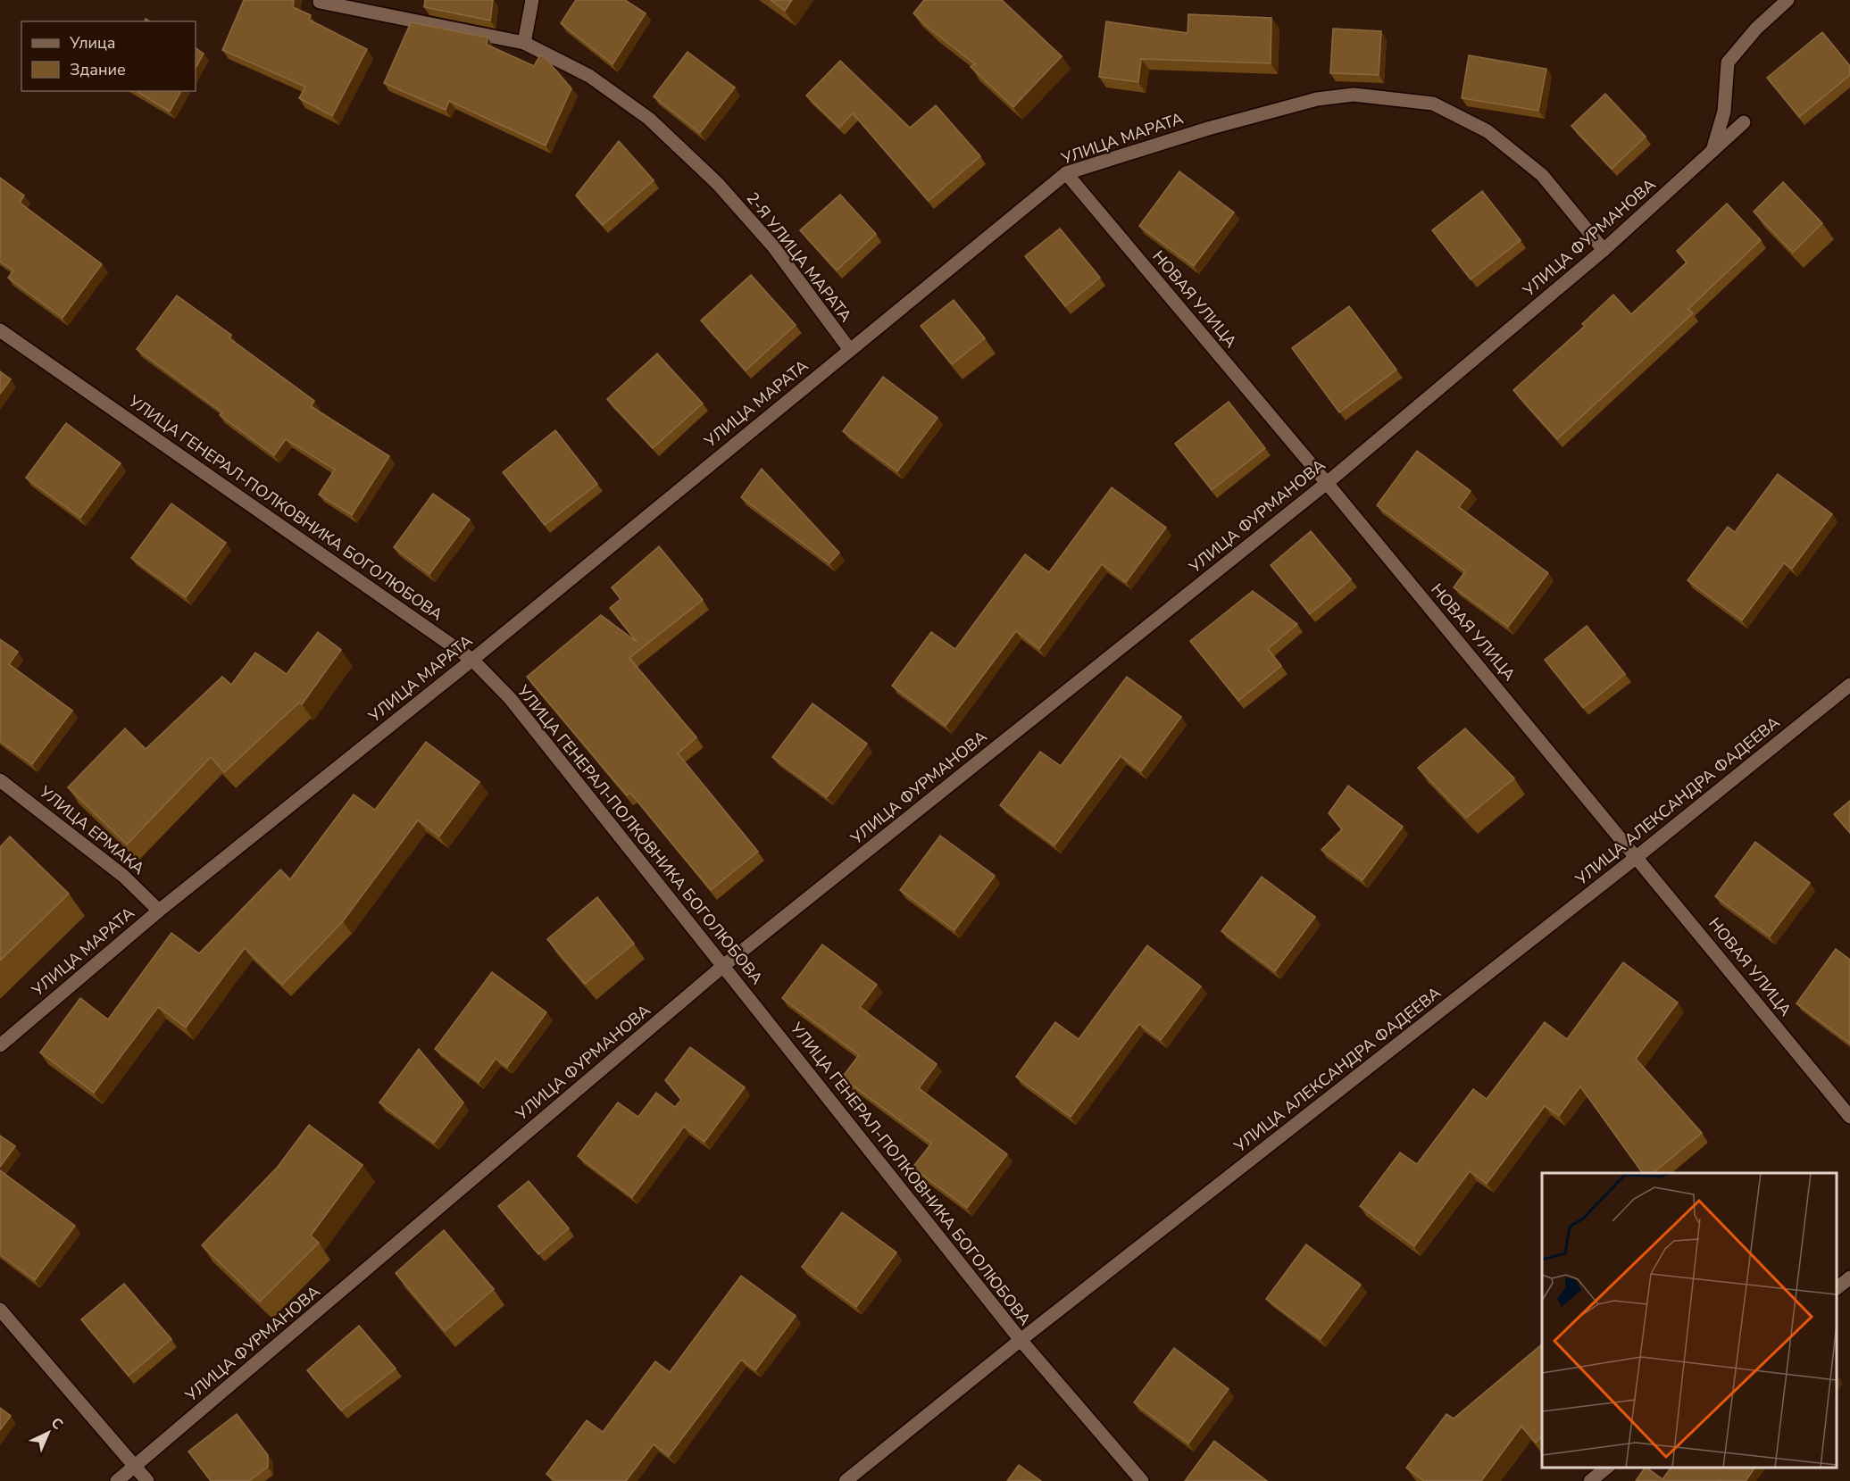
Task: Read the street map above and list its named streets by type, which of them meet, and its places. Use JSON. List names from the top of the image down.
{
  "streets": {
    "street": [
      "УЛИЦА МАРАТА",
      "УЛИЦА ФУРМАНОВА",
      "2-Я УЛИЦА МАРАТА",
      "НОВАЯ УЛИЦА",
      "УЛИЦА ГЕНЕРАЛ-ПОЛКОВНИКА БОГОЛЮБОВА",
      "УЛИЦА АЛЕКСАНДРА ФАДЕЕВА",
      "УЛИЦА ЕРМАКА"
    ]
  },
  "crossings": [
    ["УЛИЦА МАРАТА", "УЛИЦА ФУРМАНОВА"],
    ["УЛИЦА МАРАТА", "2-Я УЛИЦА МАРАТА"],
    ["УЛИЦА МАРАТА", "НОВАЯ УЛИЦА"],
    ["УЛИЦА МАРАТА", "УЛИЦА ГЕНЕРАЛ-ПОЛКОВНИКА БОГОЛЮБОВА"],
    ["УЛИЦА МАРАТА", "УЛИЦА ЕРМАКА"],
    ["УЛИЦА ФУРМАНОВА", "НОВАЯ УЛИЦА"],
    ["УЛИЦА ФУРМАНОВА", "УЛИЦА ГЕНЕРАЛ-ПОЛКОВНИКА БОГОЛЮБОВА"],
    ["НОВАЯ УЛИЦА", "УЛИЦА АЛЕКСАНДРА ФАДЕЕВА"],
    ["УЛИЦА ГЕНЕРАЛ-ПОЛКОВНИКА БОГОЛЮБОВА", "УЛИЦА АЛЕКСАНДРА ФАДЕЕВА"]
  ],
  "legend": ["Улица", "Здание"],
  "north": "top right"
}
